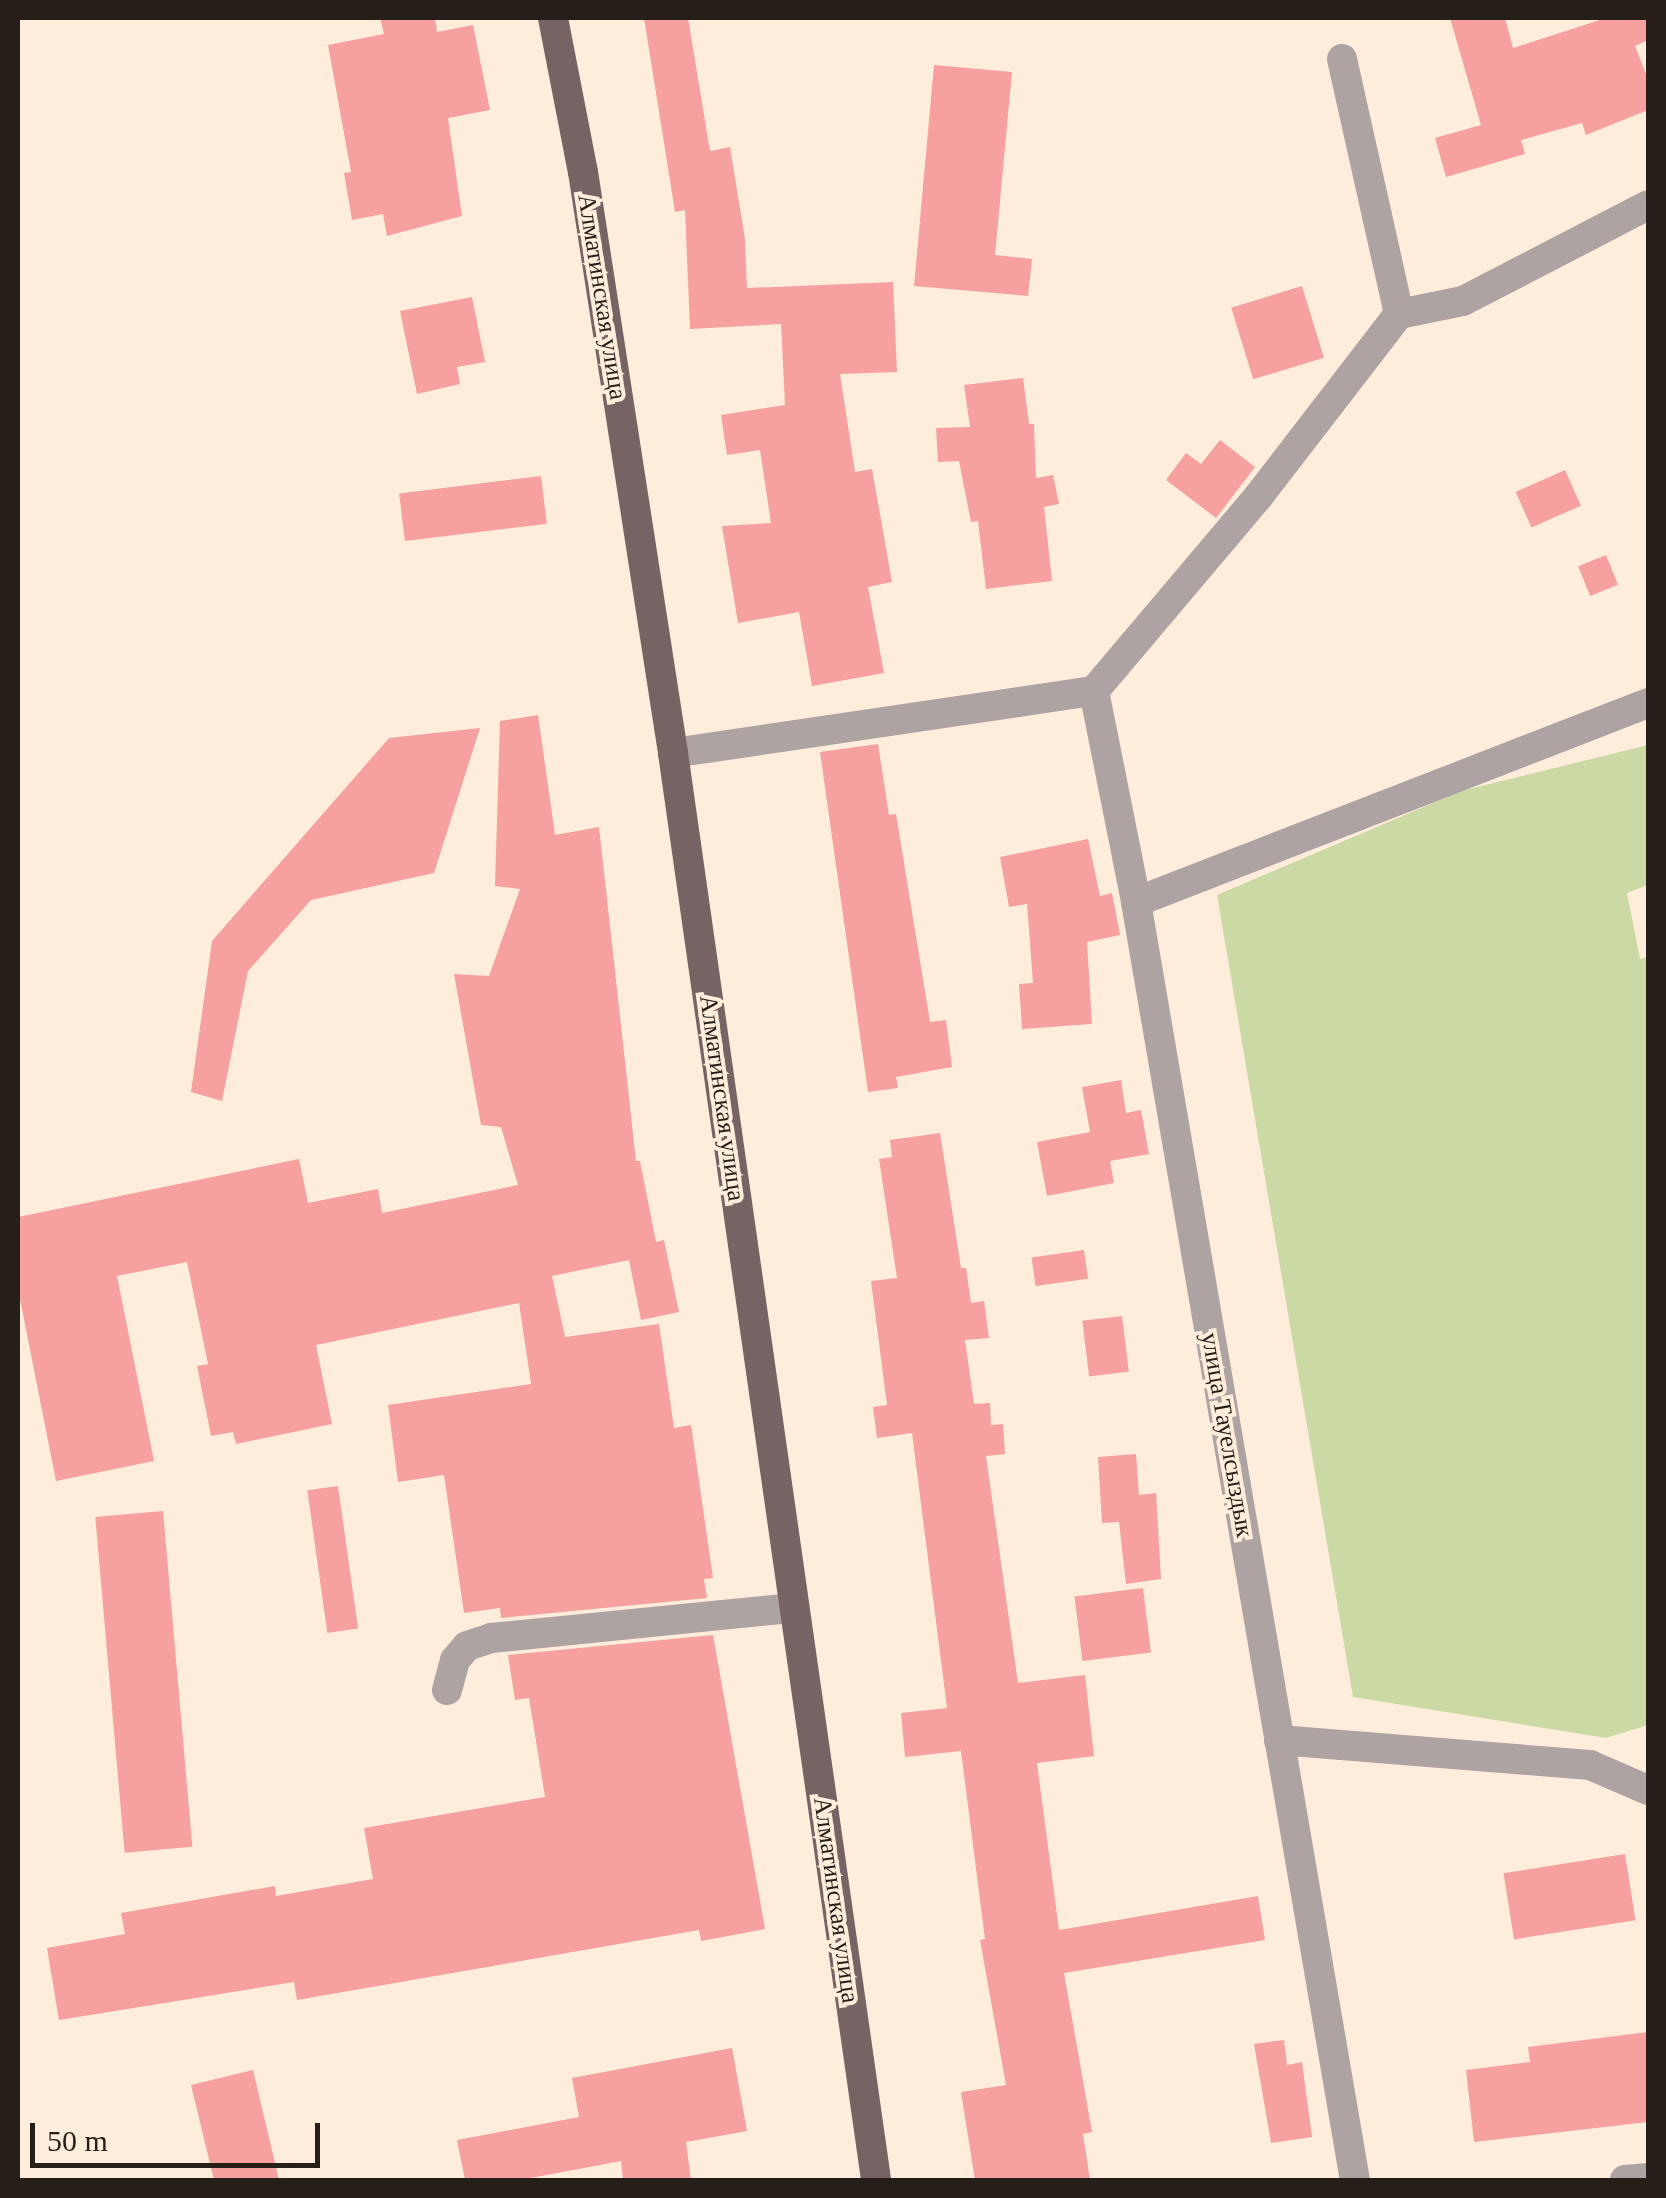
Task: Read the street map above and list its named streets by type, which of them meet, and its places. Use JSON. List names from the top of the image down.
{
  "streets": {
    "main road": ["Алматинская улица"],
    "street": ["улица Тауелсыздык"]
  },
  "scale_bar": "50 m"
}
